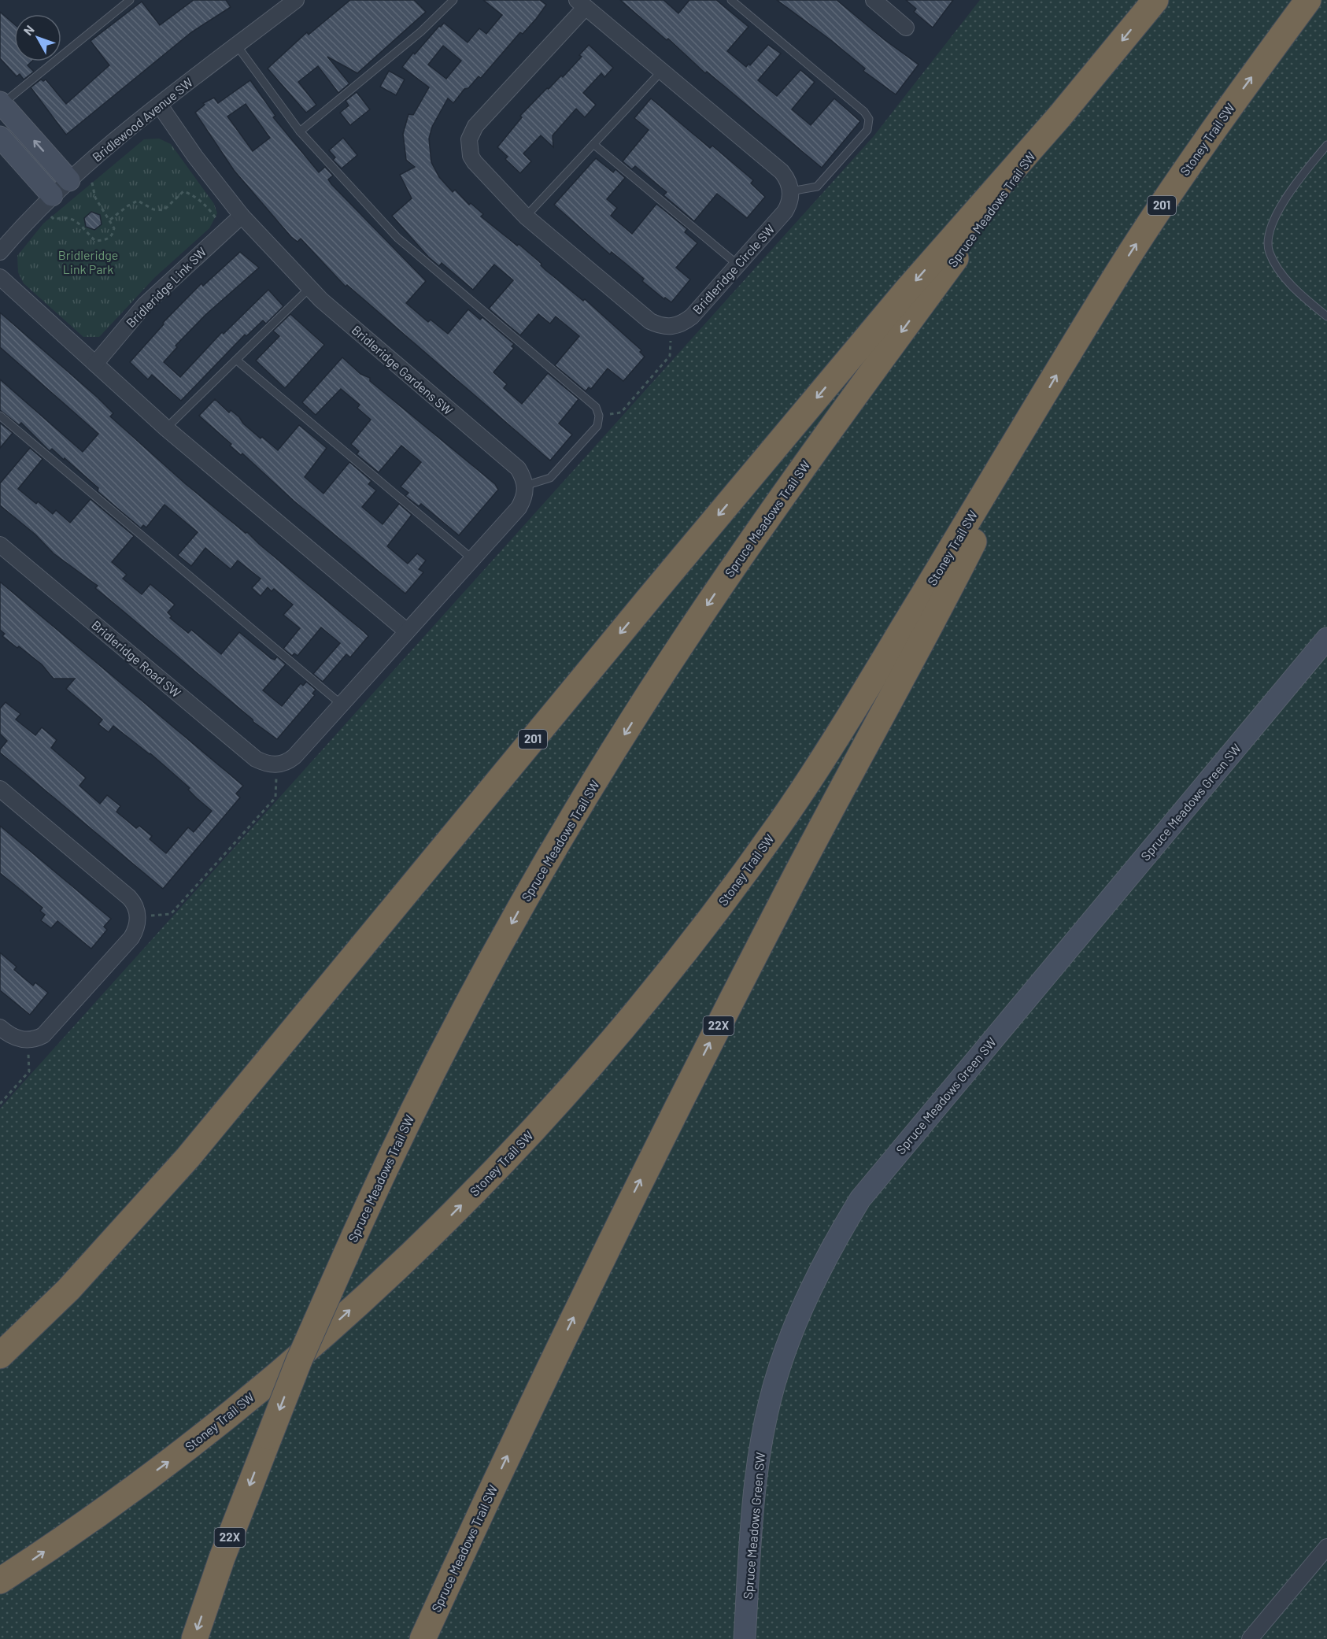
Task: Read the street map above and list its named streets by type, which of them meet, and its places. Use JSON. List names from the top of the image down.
{
  "streets": {
    "highway": [
      "Stoney Trail SW",
      "201",
      "Spruce Meadows Trail SW",
      "22X"
    ],
    "street": [
      "Bridlewood Avenue SW",
      "Bridleridge Circle SW",
      "Bridleridge Link SW",
      "Bridleridge Gardens SW",
      "Bridleridge Road SW",
      "Spruce Meadows Green SW"
    ]
  },
  "crossings": [
    ["Bridlewood Avenue SW", "Bridleridge Gardens SW"],
    ["Stoney Trail SW", "Spruce Meadows Trail SW"],
    ["201", "Spruce Meadows Trail SW"],
    ["Bridleridge Link SW", "Bridleridge Gardens SW"]
  ],
  "parks": ["Bridleridge Link Park"],
  "north": "top left"
}
